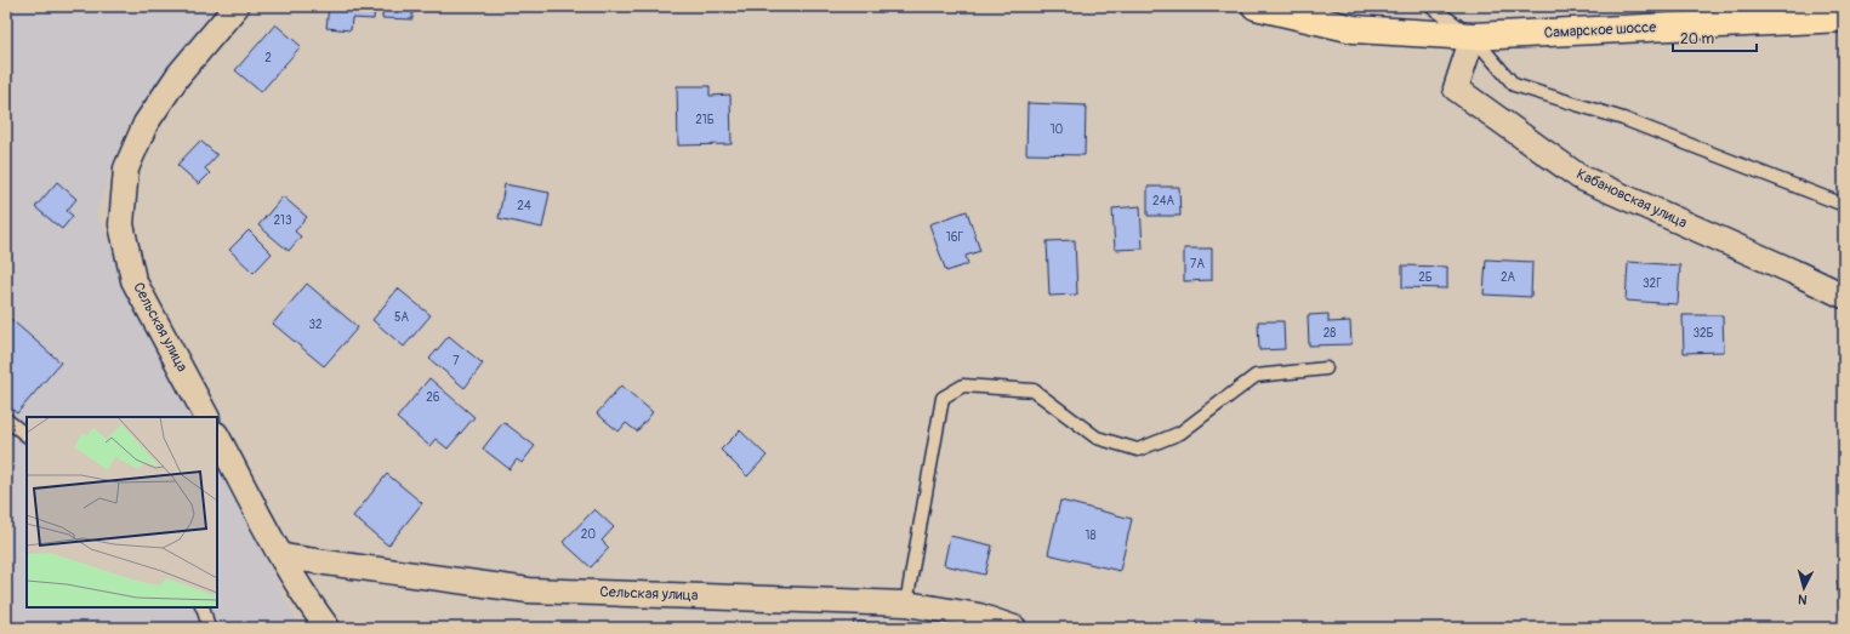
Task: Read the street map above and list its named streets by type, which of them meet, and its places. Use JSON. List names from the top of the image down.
{
  "streets": {
    "main road": ["Самарское шоссе"],
    "street": ["Кабановская улица", "Сельская улица"]
  },
  "crossings": [
    ["Самарское шоссе", "Кабановская улица"]
  ],
  "house_numbers": [
    "2",
    "21Б",
    "10",
    "24А",
    "24",
    "213",
    "16Г",
    "7А",
    "2Б",
    "2А",
    "32Г",
    "5А",
    "32",
    "28",
    "32Б",
    "7",
    "26",
    "20",
    "18"
  ],
  "scale_bar": "20 m",
  "north": "bottom"
}
